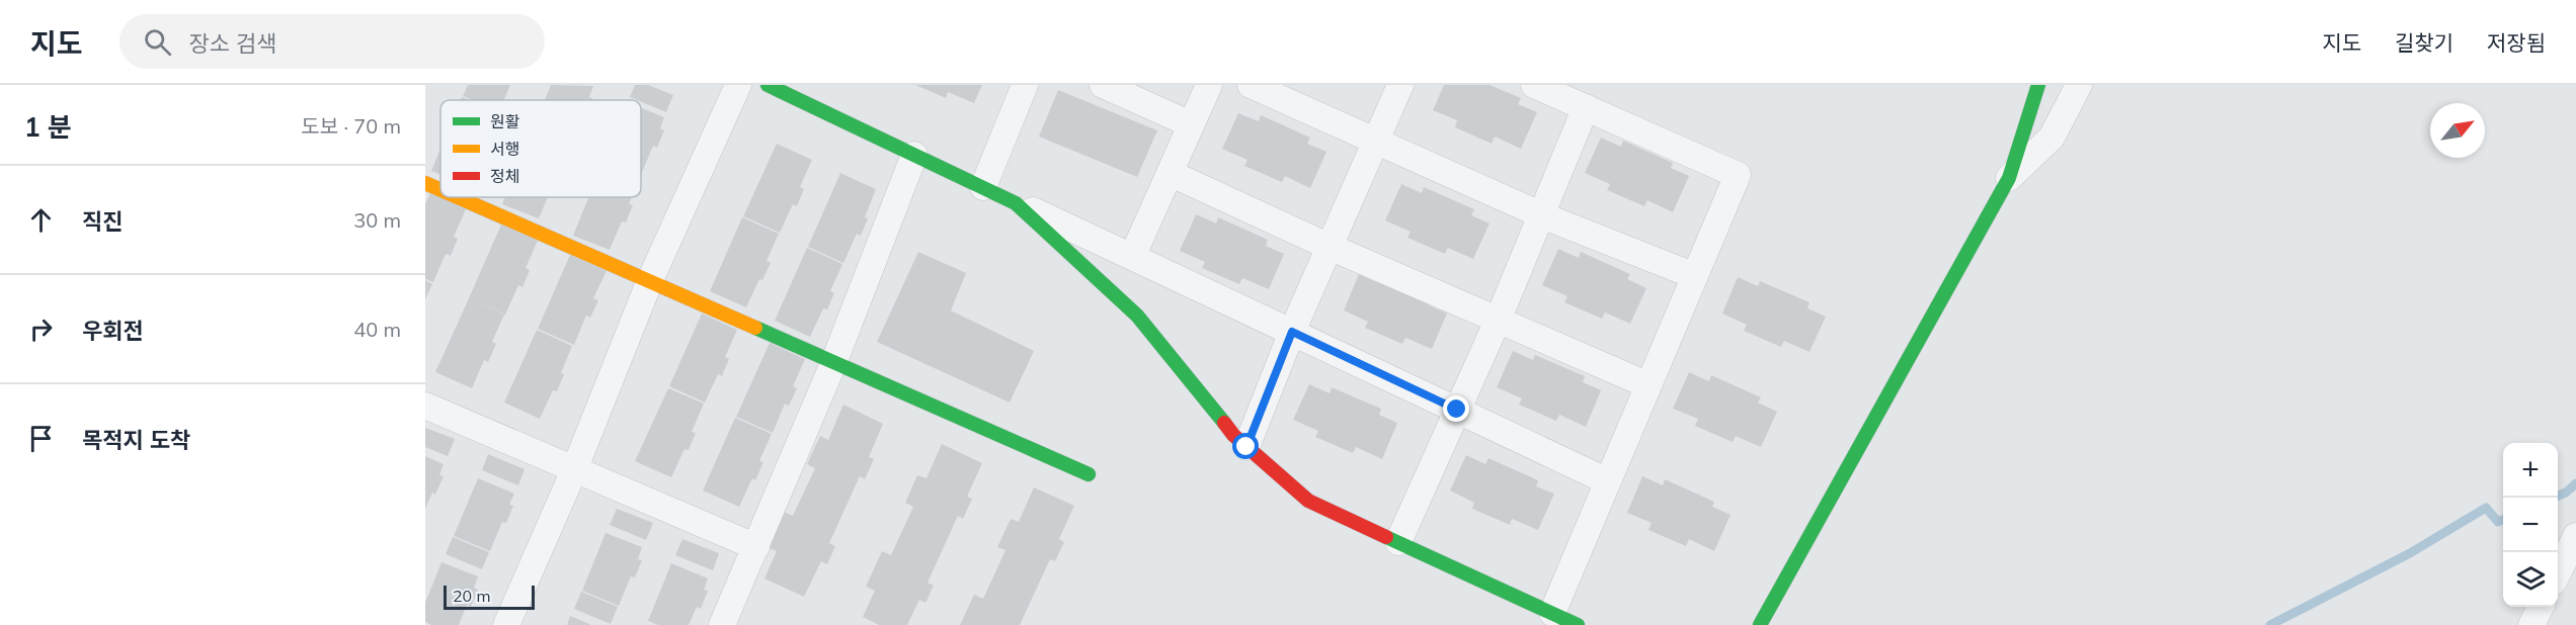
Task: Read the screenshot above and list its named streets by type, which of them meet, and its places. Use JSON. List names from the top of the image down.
{
  "legend": ["원활", "서행", "정체"],
  "scale_bar": "20 m",
  "north": "top right",
  "page": {
    "header": "지도",
    "search": "장소 검색",
    "nav": ["지도", "길찾기", "저장됨"],
    "heading": ["1 분", "도보 · 70 m"],
    "list": [
      ["직진", "30 m"],
      ["우회전", "40 m"],
      "목적지 도착"
    ],
    "map_buttons": ["+", "−"],
    "scale": "20 m"
  }
}
